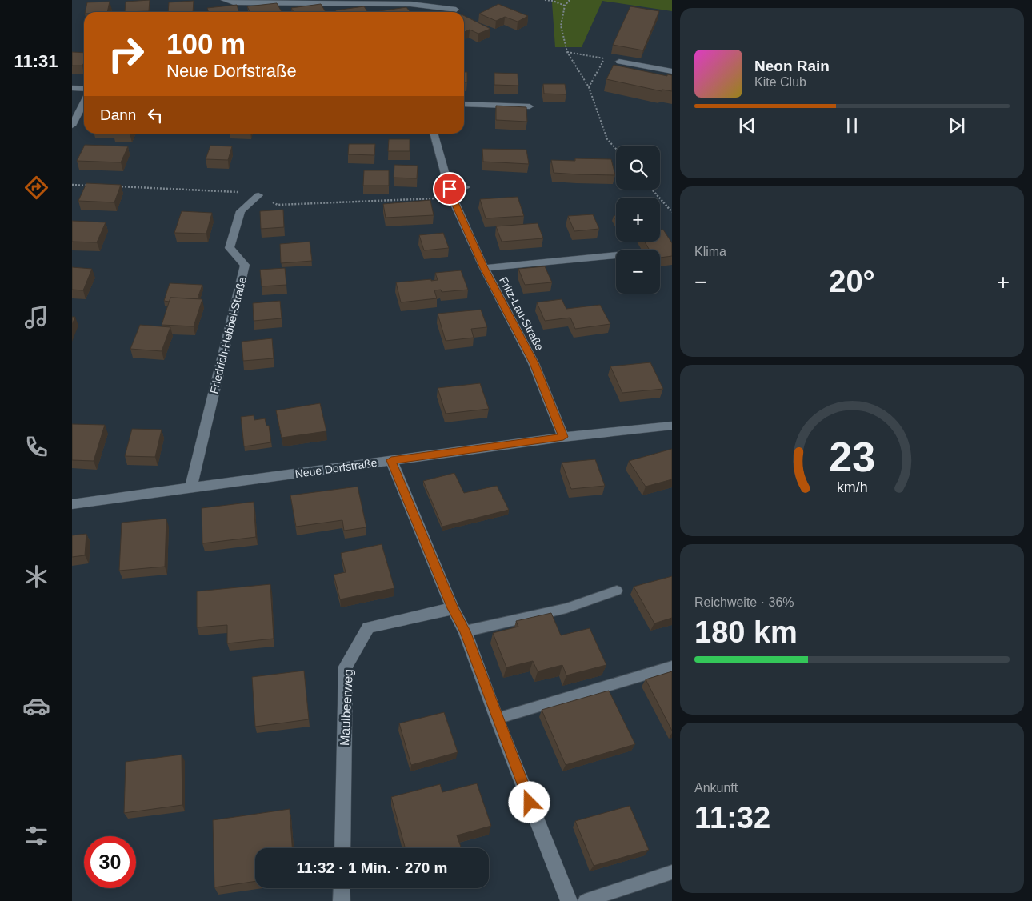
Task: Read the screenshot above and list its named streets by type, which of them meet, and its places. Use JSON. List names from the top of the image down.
{
  "streets": {
    "street": [
      "Fritz-Lau-Straße",
      "Friedrich-Hebbel-Straße",
      "Neue Dorfstraße",
      "Maulbeerweg"
    ]
  },
  "crossings": [
    ["Fritz-Lau-Straße", "Neue Dorfstraße"],
    ["Friedrich-Hebbel-Straße", "Neue Dorfstraße"]
  ],
  "page": {
    "tabs": "11:31",
    "turn": ["100 m", "Neue Dorfstraße"],
    "song": ["Neon Rain", "Kite Club"],
    "then": "Dann",
    "map_buttons": ["+", "−"],
    "tile": [
      "Klima",
      ["Reichweite · 36%", "180 km"],
      ["Ankunft", "11:32"]
    ],
    "heat": ["−", "20°", "+"],
    "limit": "30",
    "trip": "11:32 · 1 Min. · 270 m",
    "gauge": ["23", "km/h"]
  }
}
